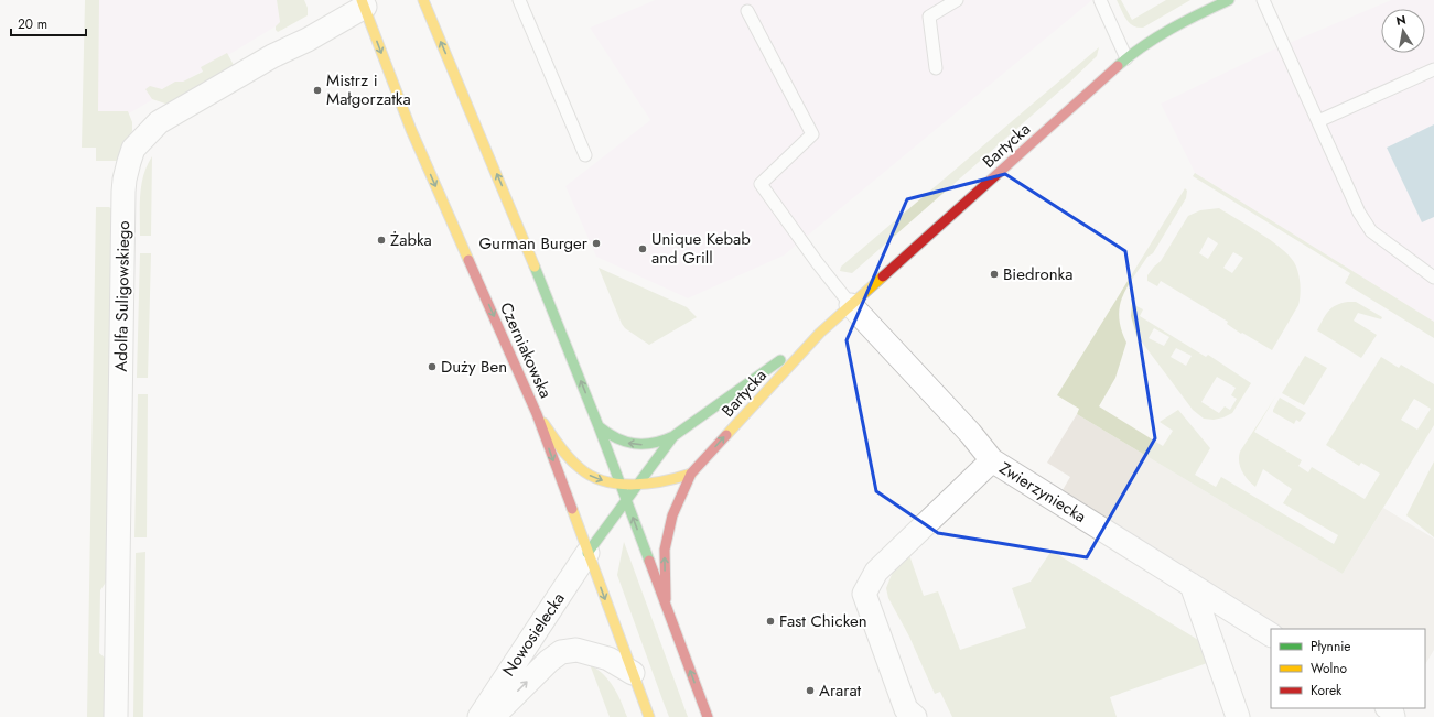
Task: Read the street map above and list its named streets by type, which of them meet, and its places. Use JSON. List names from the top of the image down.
{
  "streets": {
    "main road": ["Bartycka", "Czerniakowska"],
    "street": ["Adolfa Suligowskiego", "Zwierzyniecka", "Nowosielecka"]
  },
  "crossings": [
    ["Bartycka", "Czerniakowska"],
    ["Bartycka", "Zwierzyniecka"],
    ["Bartycka", "Nowosielecka"],
    ["Adolfa Suligowskiego", "Czerniakowska"],
    ["Czerniakowska", "Nowosielecka"]
  ],
  "one_way": ["Nowosielecka"],
  "places": [
    "Mistrz i Małgorzatka",
    "Żabka",
    "Gurman Burger",
    "Unique Kebab and Grill",
    "Biedronka",
    "Duży Ben",
    "Fast Chicken",
    "Ararat"
  ],
  "legend": ["Płynnie", "Wolno", "Korek"],
  "scale_bar": "20 m",
  "north": "top"
}
